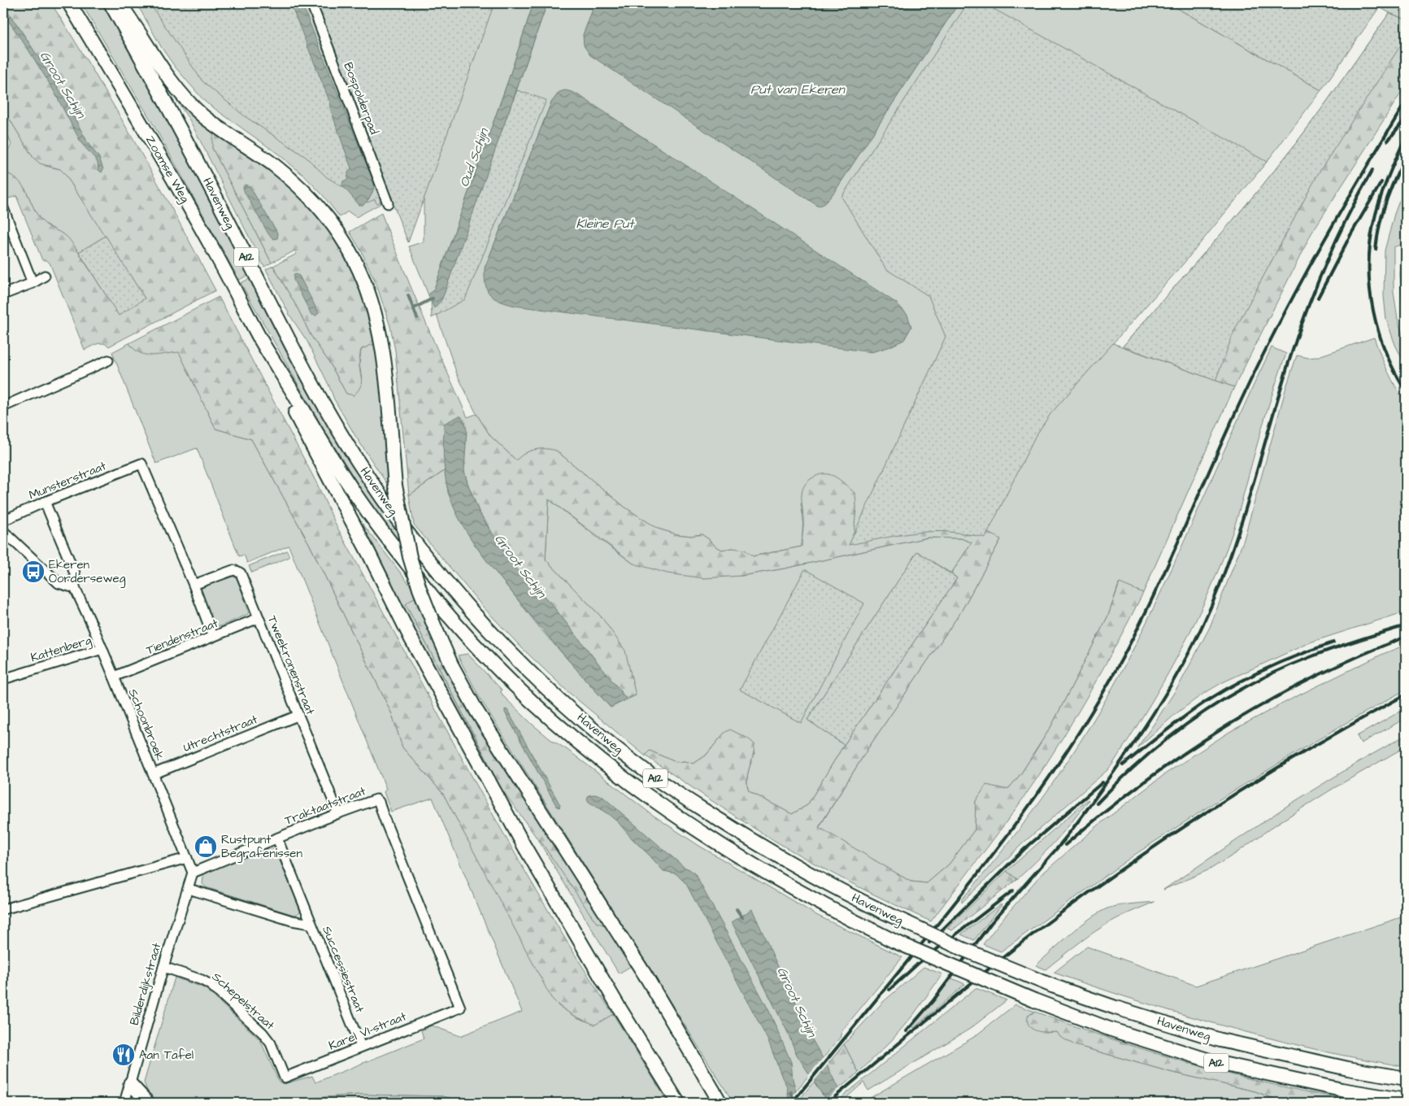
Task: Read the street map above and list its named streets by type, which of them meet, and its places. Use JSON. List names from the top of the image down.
{
  "streets": {
    "highway": ["Zoomse Weg", "Havenweg", "A12"],
    "street": [
      "Bospolderpad",
      "Munsterstraat",
      "Tiendenstraat",
      "Kattenberg",
      "Tweekronenstraat",
      "Schoonbroek",
      "Utrechtstraat",
      "Traktaatstraat",
      "Successiestraat",
      "Bilderdijkstraat",
      "Schepelstraat",
      "Karel VI-straat"
    ]
  },
  "crossings": [
    ["Zoomse Weg", "Havenweg"],
    ["Munsterstraat", "Tweekronenstraat"],
    ["Munsterstraat", "Schoonbroek"],
    ["Tiendenstraat", "Tweekronenstraat"],
    ["Tiendenstraat", "Schoonbroek"],
    ["Kattenberg", "Schoonbroek"],
    ["Tweekronenstraat", "Utrechtstraat"],
    ["Tweekronenstraat", "Traktaatstraat"],
    ["Schoonbroek", "Utrechtstraat"],
    ["Schoonbroek", "Traktaatstraat"],
    ["Schoonbroek", "Bilderdijkstraat"],
    ["Traktaatstraat", "Successiestraat"],
    ["Traktaatstraat", "Bilderdijkstraat"],
    ["Traktaatstraat", "Karel VI-straat"],
    ["Successiestraat", "Bilderdijkstraat"],
    ["Successiestraat", "Karel VI-straat"],
    ["Bilderdijkstraat", "Schepelstraat"],
    ["Schepelstraat", "Karel VI-straat"]
  ],
  "water": [
    "Groot Schijn",
    "Put van Ekeren",
    "Oud Schijn",
    "Kleine Put"
  ],
  "places": {
    "bus stop": ["Ekeren Oorderseweg"],
    "shop": ["Rustpunt Begrafenissen"],
    "restaurant": ["Aan Tafel"]
  }
}
